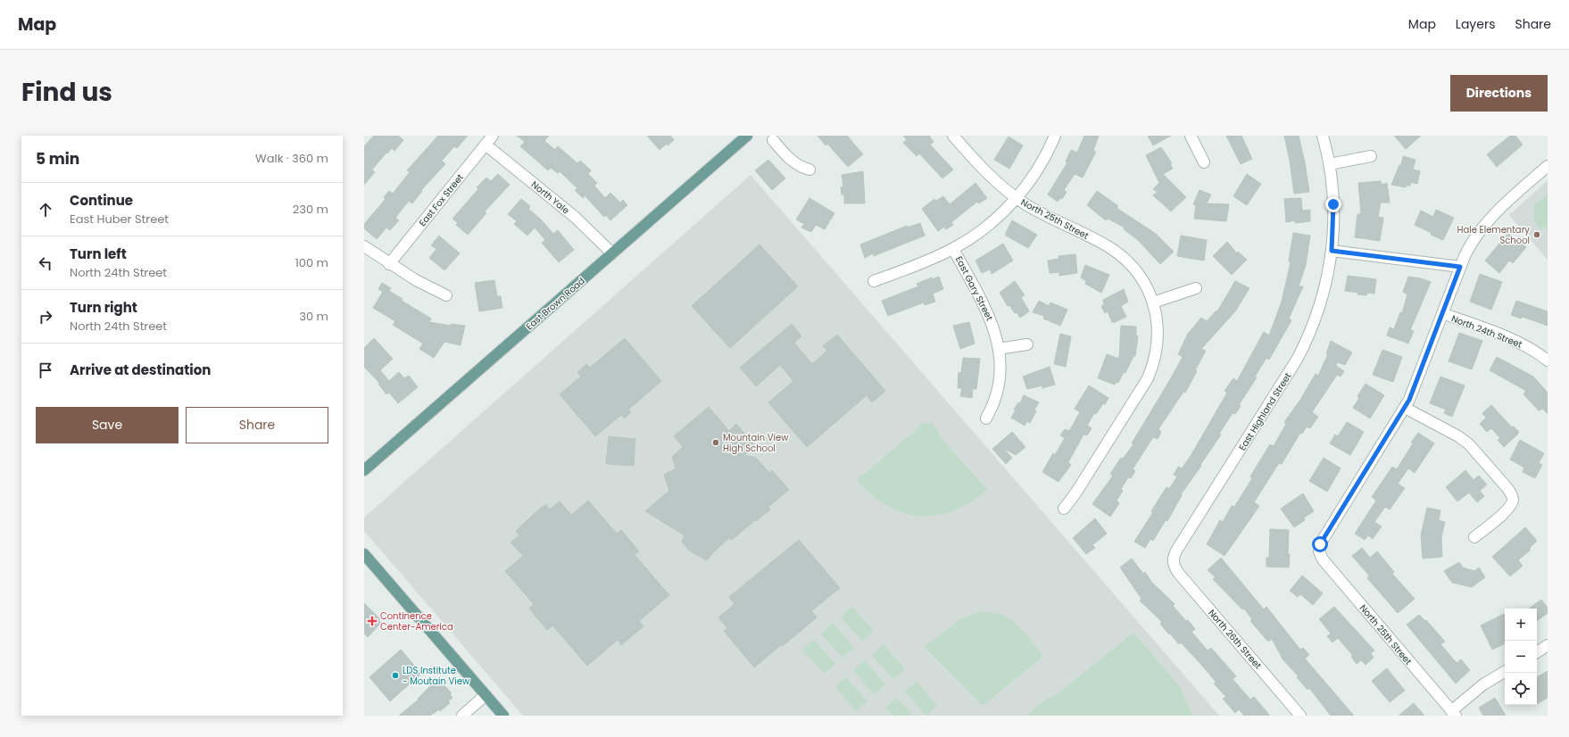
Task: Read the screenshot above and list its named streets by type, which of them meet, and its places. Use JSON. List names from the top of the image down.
{
  "streets": {
    "main road": ["East Brown Road"],
    "street": [
      "North Yale",
      "East Fox Street",
      "North 25th Street",
      "East Gary Street",
      "North 24th Street",
      "East Highland Street",
      "North 26th Street"
    ]
  },
  "crossings": [
    ["North Yale", "East Fox Street"],
    ["North Yale", "East Brown Road"],
    ["East Highland Street", "North 26th Street"]
  ],
  "places": {
    "other": ["Hale Elementary School", "Mountain View High School", "LDS Institute - Moutain View"],
    "health": ["Continence Center-America"]
  },
  "page": {
    "header": "Map",
    "nav": ["Map", "Layers", "Share"],
    "title": "Find us",
    "buttons": [
      "Directions",
      ["Save", "Share"]
    ],
    "heading": ["5 min", "Walk · 360 m"],
    "list": [
      ["Continue", "East Huber Street", "230 m"],
      ["Turn left", "North 24th Street", "100 m"],
      ["Turn right", "North 24th Street", "30 m"],
      "Arrive at destination"
    ],
    "map_buttons": ["+", "−"]
  }
}
